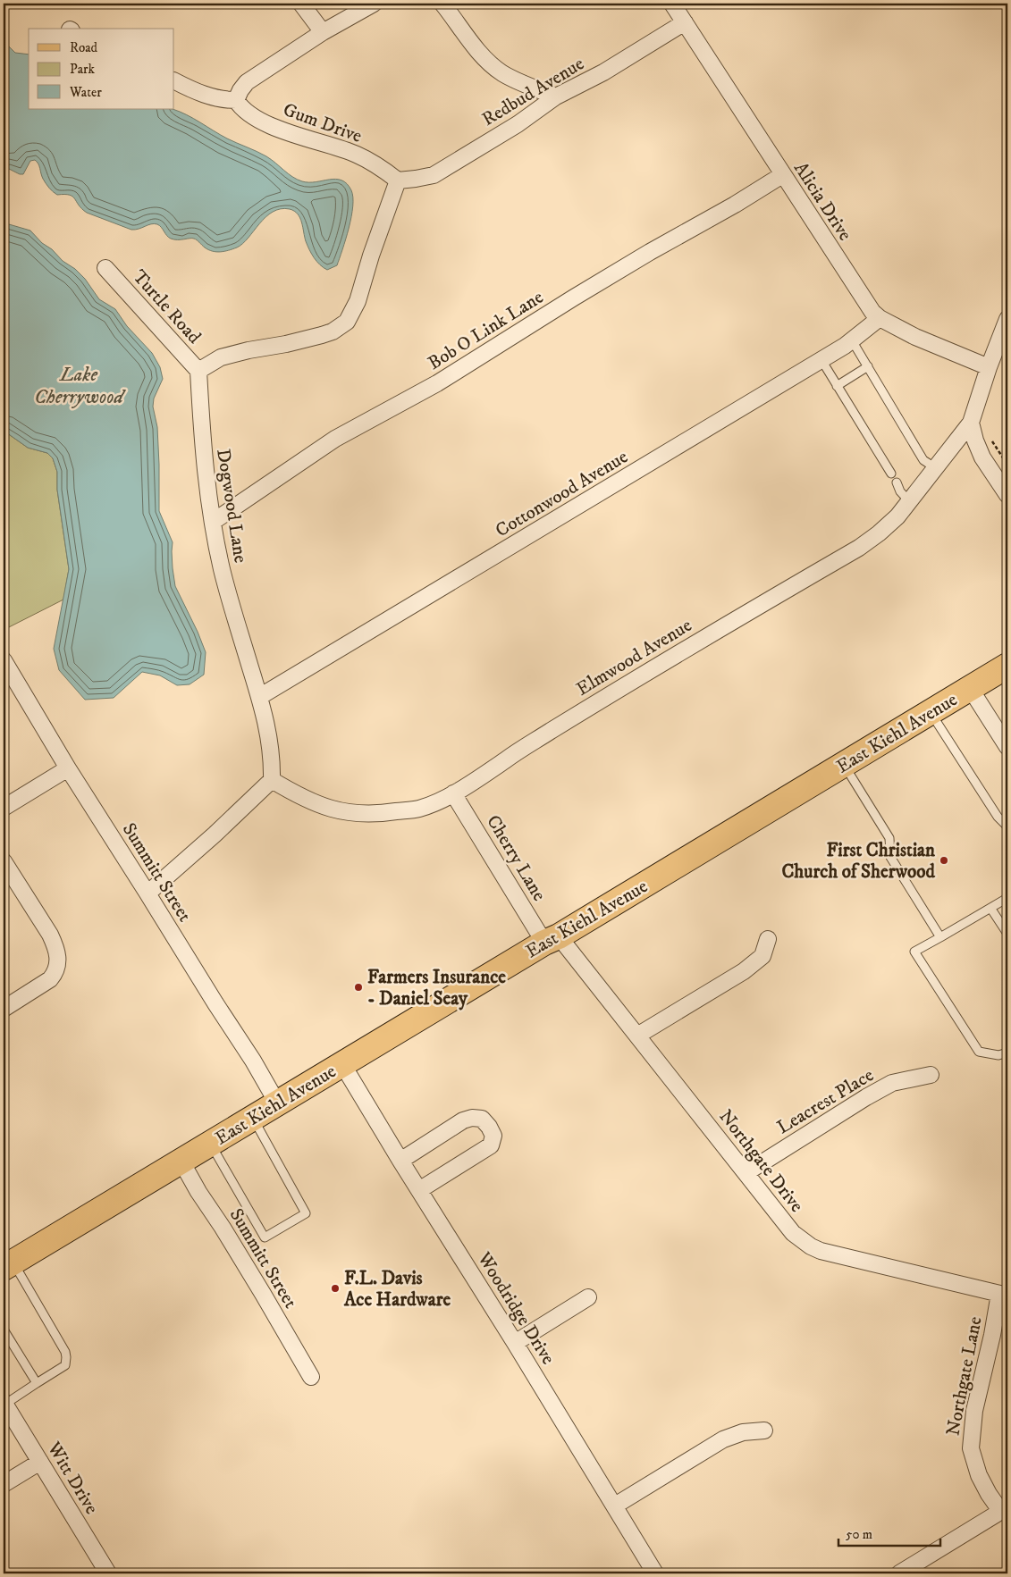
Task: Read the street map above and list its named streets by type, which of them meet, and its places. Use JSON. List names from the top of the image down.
{
  "streets": {
    "main road": ["East Kiehl Avenue"],
    "street": [
      "Redbud Avenue",
      "Gum Drive",
      "Alicia Drive",
      "Turtle Road",
      "Bob O Link Lane",
      "Cottonwood Avenue",
      "Dogwood Lane",
      "Elmwood Avenue",
      "Cherry Lane",
      "Summitt Street",
      "Leacrest Place",
      "Northgate Drive",
      "Woodridge Drive",
      "Northgate Lane",
      "Witt Drive"
    ]
  },
  "crossings": [
    ["Redbud Avenue", "Gum Drive"],
    ["Redbud Avenue", "Alicia Drive"],
    ["Alicia Drive", "Bob O Link Lane"],
    ["Alicia Drive", "Cottonwood Avenue"],
    ["Turtle Road", "Dogwood Lane"],
    ["Bob O Link Lane", "Dogwood Lane"],
    ["Cottonwood Avenue", "Dogwood Lane"],
    ["Dogwood Lane", "Elmwood Avenue"],
    ["Elmwood Avenue", "Cherry Lane"],
    ["East Kiehl Avenue", "Cherry Lane"],
    ["East Kiehl Avenue", "Summitt Street"],
    ["East Kiehl Avenue", "Northgate Drive"],
    ["East Kiehl Avenue", "Woodridge Drive"],
    ["Cherry Lane", "Northgate Drive"],
    ["Leacrest Place", "Northgate Drive"],
    ["Northgate Drive", "Northgate Lane"]
  ],
  "water": ["Lake Cherrywood"],
  "places": ["First Christian Church of Sherwood", "Farmers Insurance - Daniel Seay", "F.L. Davis Ace Hardware"],
  "legend": ["Road", "Park", "Water"],
  "scale_bar": "50 m"
}
